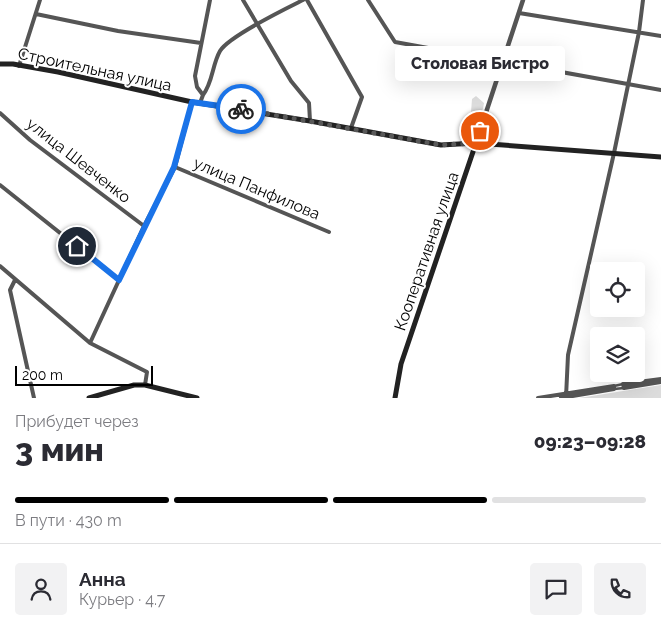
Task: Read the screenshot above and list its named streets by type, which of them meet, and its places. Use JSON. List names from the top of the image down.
{
  "streets": {
    "main road": ["Строительная улица", "Кооперативная улица"],
    "street": ["улица Шевченко", "улица Панфилова"]
  },
  "crossings": [
    ["Строительная улица", "Кооперативная улица"]
  ],
  "places": ["Столовая Бистро"],
  "scale_bar": "200 m",
  "page": {
    "bubble": "Столовая Бистро",
    "scale": "200 m",
    "heading": ["3 мин", "Прибудет через", "09:23–09:28"],
    "panel": ["Анна", "Курьер · 4.7"],
    "bar": "В пути · 430 m"
  }
}
